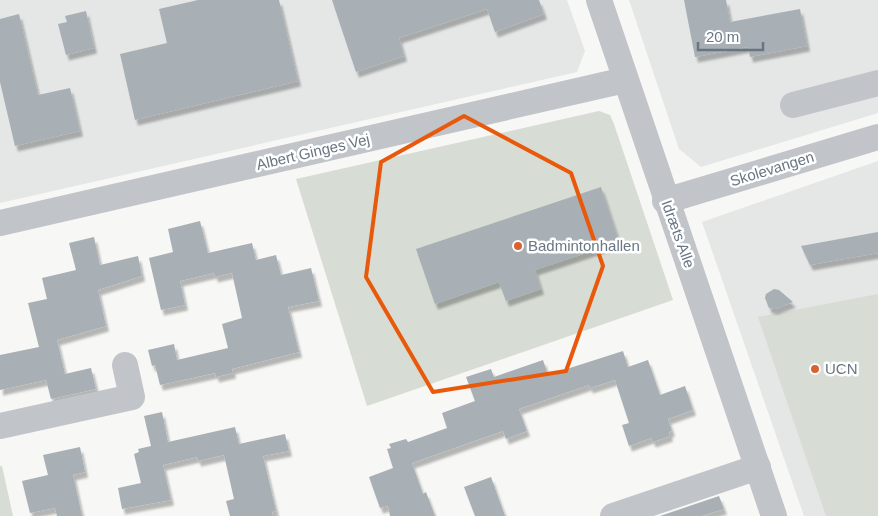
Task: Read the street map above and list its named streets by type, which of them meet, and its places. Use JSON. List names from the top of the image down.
{
  "streets": {
    "street": ["Albert Ginges Vej", "Skolevangen", "Idræts Alle"]
  },
  "crossings": [
    ["Albert Ginges Vej", "Idræts Alle"],
    ["Skolevangen", "Idræts Alle"]
  ],
  "places": ["Badmintonhallen", "UCN"],
  "scale_bar": "20 m"
}
